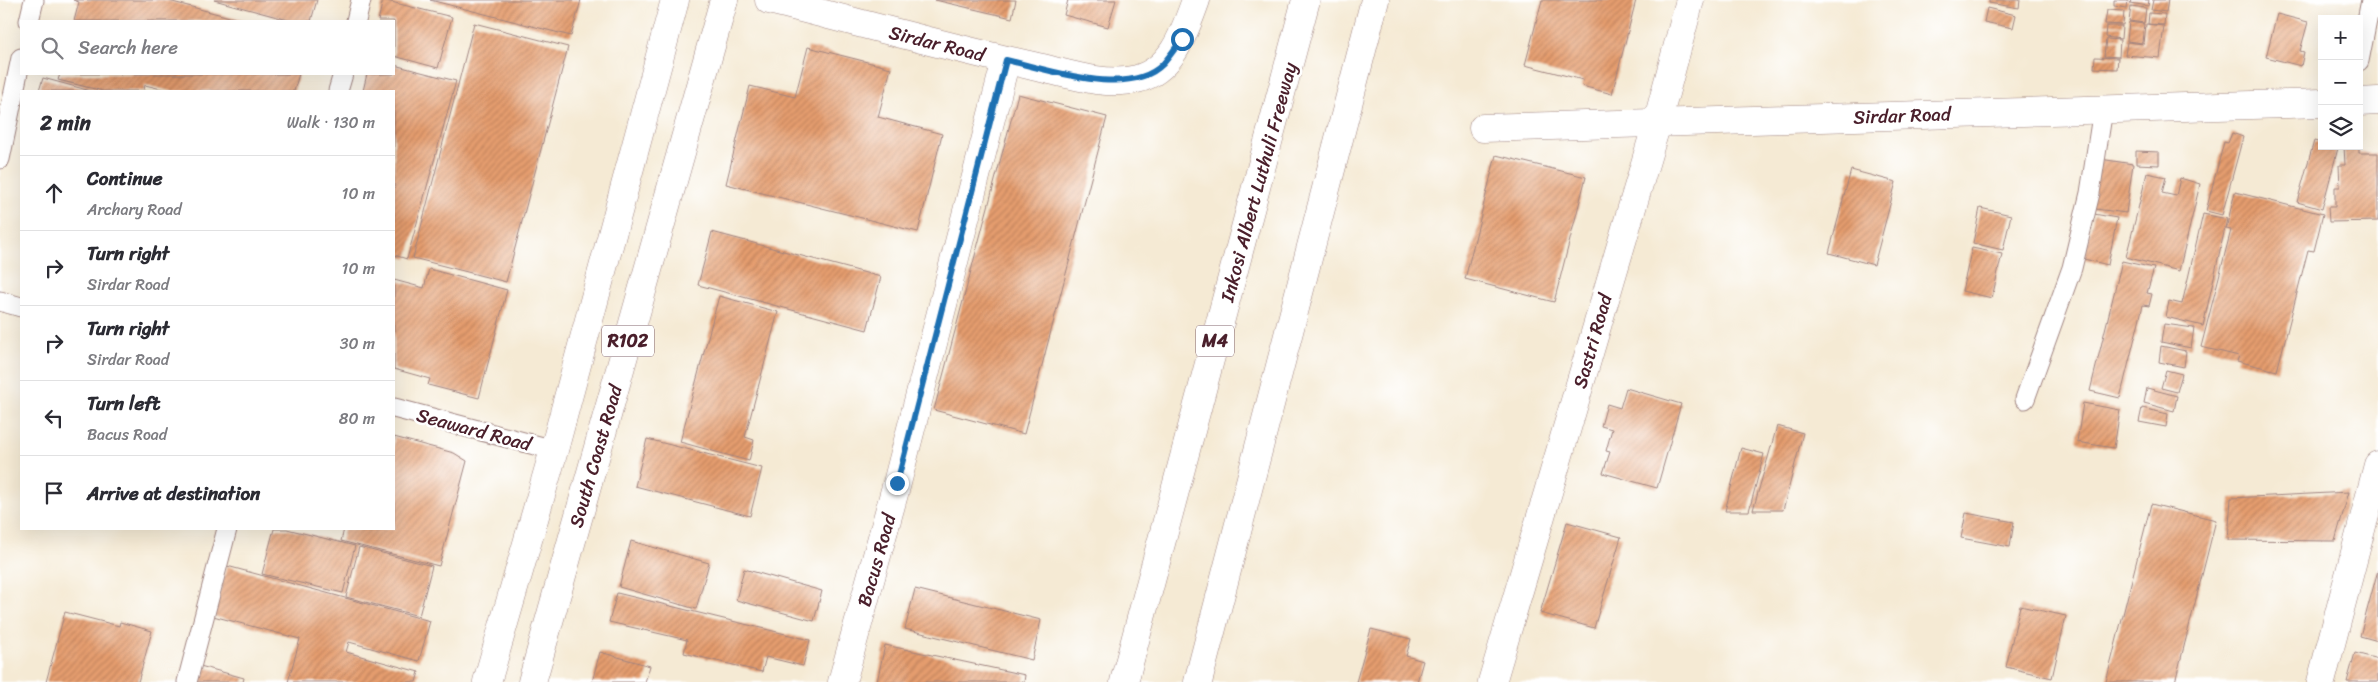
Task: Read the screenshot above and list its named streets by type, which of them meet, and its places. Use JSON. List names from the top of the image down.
{
  "streets": {
    "main road": [
      "Sirdar Road",
      "Inkosi Albert Luthuli Freeway",
      "R102",
      "M4",
      "Sastri Road",
      "South Coast Road",
      "Bacus Road"
    ],
    "lane": ["Seaward Road"]
  },
  "crossings": [
    ["Sirdar Road", "Sastri Road"],
    ["Sirdar Road", "Bacus Road"],
    ["R102", "Seaward Road"]
  ],
  "page": {
    "map_buttons": ["+", "−"],
    "search": "Search here",
    "heading": ["2 min", "Walk · 130 m"],
    "list": [
      ["Continue", "Archary Road", "10 m"],
      ["Turn right", "Sirdar Road", "10 m"],
      ["Turn right", "Sirdar Road", "30 m"],
      ["Turn left", "Bacus Road", "80 m"],
      "Arrive at destination"
    ]
  }
}
